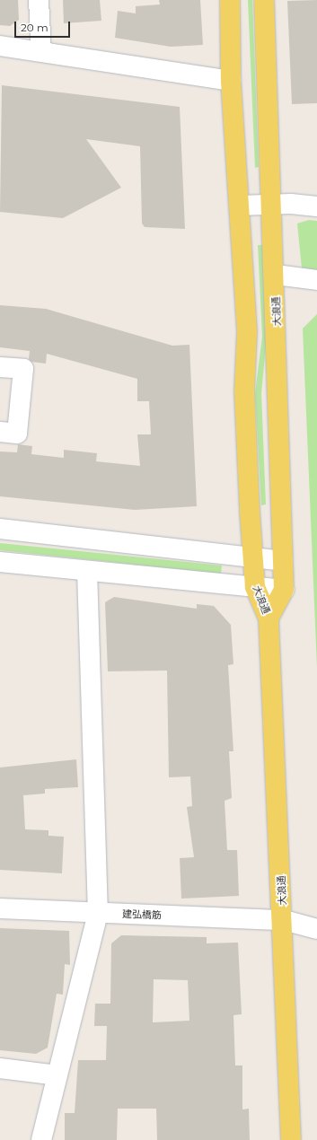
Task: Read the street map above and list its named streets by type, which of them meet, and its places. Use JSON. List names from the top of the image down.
{
  "streets": {
    "main road": ["大浪通"],
    "street": ["建弘橋筋"]
  },
  "crossings": [
    ["大浪通", "建弘橋筋"]
  ],
  "scale_bar": "20 m"
}
